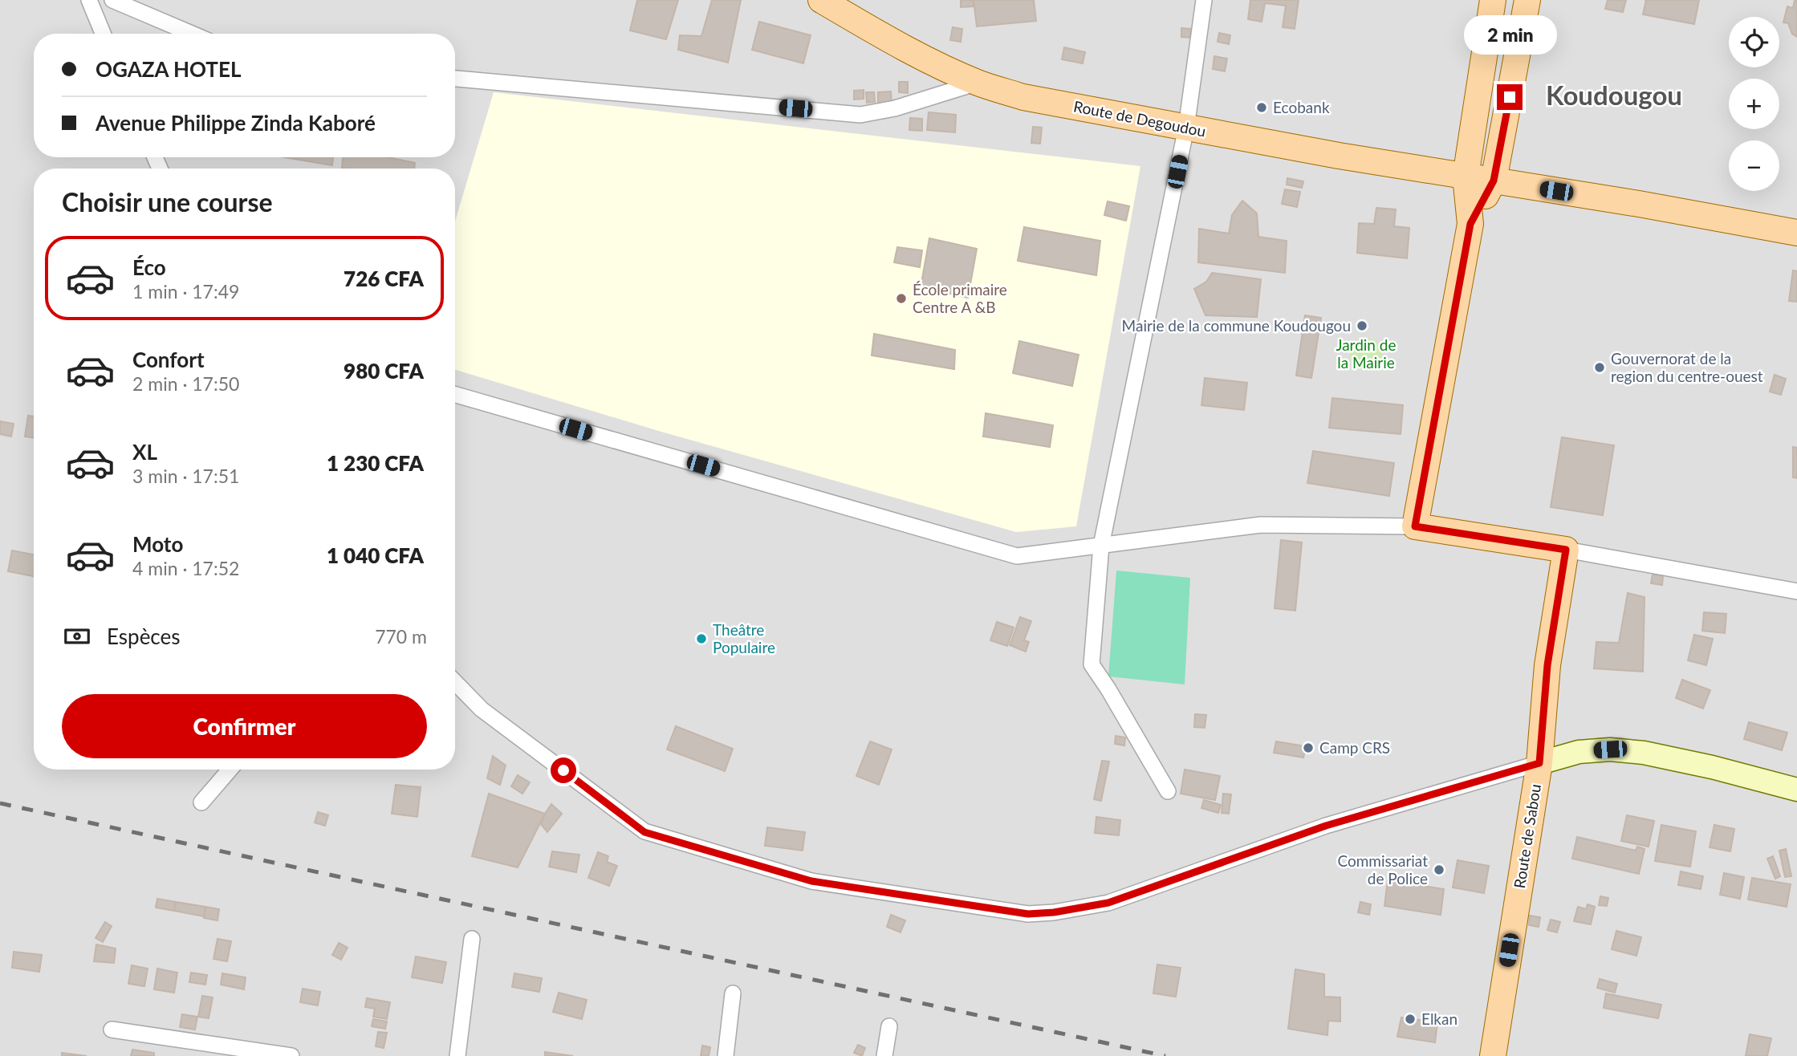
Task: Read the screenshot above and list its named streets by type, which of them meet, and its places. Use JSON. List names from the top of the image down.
{
  "streets": {
    "main road": ["Route de Degoudou", "Route de Sabou"]
  },
  "districts": ["Koudougou"],
  "parks": ["Jardin de la Mairie"],
  "places": [
    "Ecobank",
    "École primaire Centre A &B",
    "Mairie de la commune Koudougou",
    "Gouvernorat de la region du centre-ouest",
    "Theâtre Populaire",
    "Camp CRS",
    "Commissariat de Police",
    "Elkan"
  ],
  "page": {
    "bubble": "2 min",
    "map_buttons": ["+", "−"],
    "banner": ["OGAZA HOTEL", "Avenue Philippe Zinda Kaboré"],
    "heading": "Choisir une course",
    "list": [
      {
        "name": "Éco",
        "note": "1 min · 17:49",
        "value": "726 CFA"
      },
      {
        "name": "Confort",
        "note": "2 min · 17:50",
        "value": "980 CFA"
      },
      {
        "name": "XL",
        "note": "3 min · 17:51",
        "value": "1 230 CFA"
      },
      {
        "name": "Moto",
        "note": "4 min · 17:52",
        "value": "1 040 CFA"
      }
    ],
    "pay": ["Espèces", "770 m"],
    "buttons": "Confirmer"
  }
}
